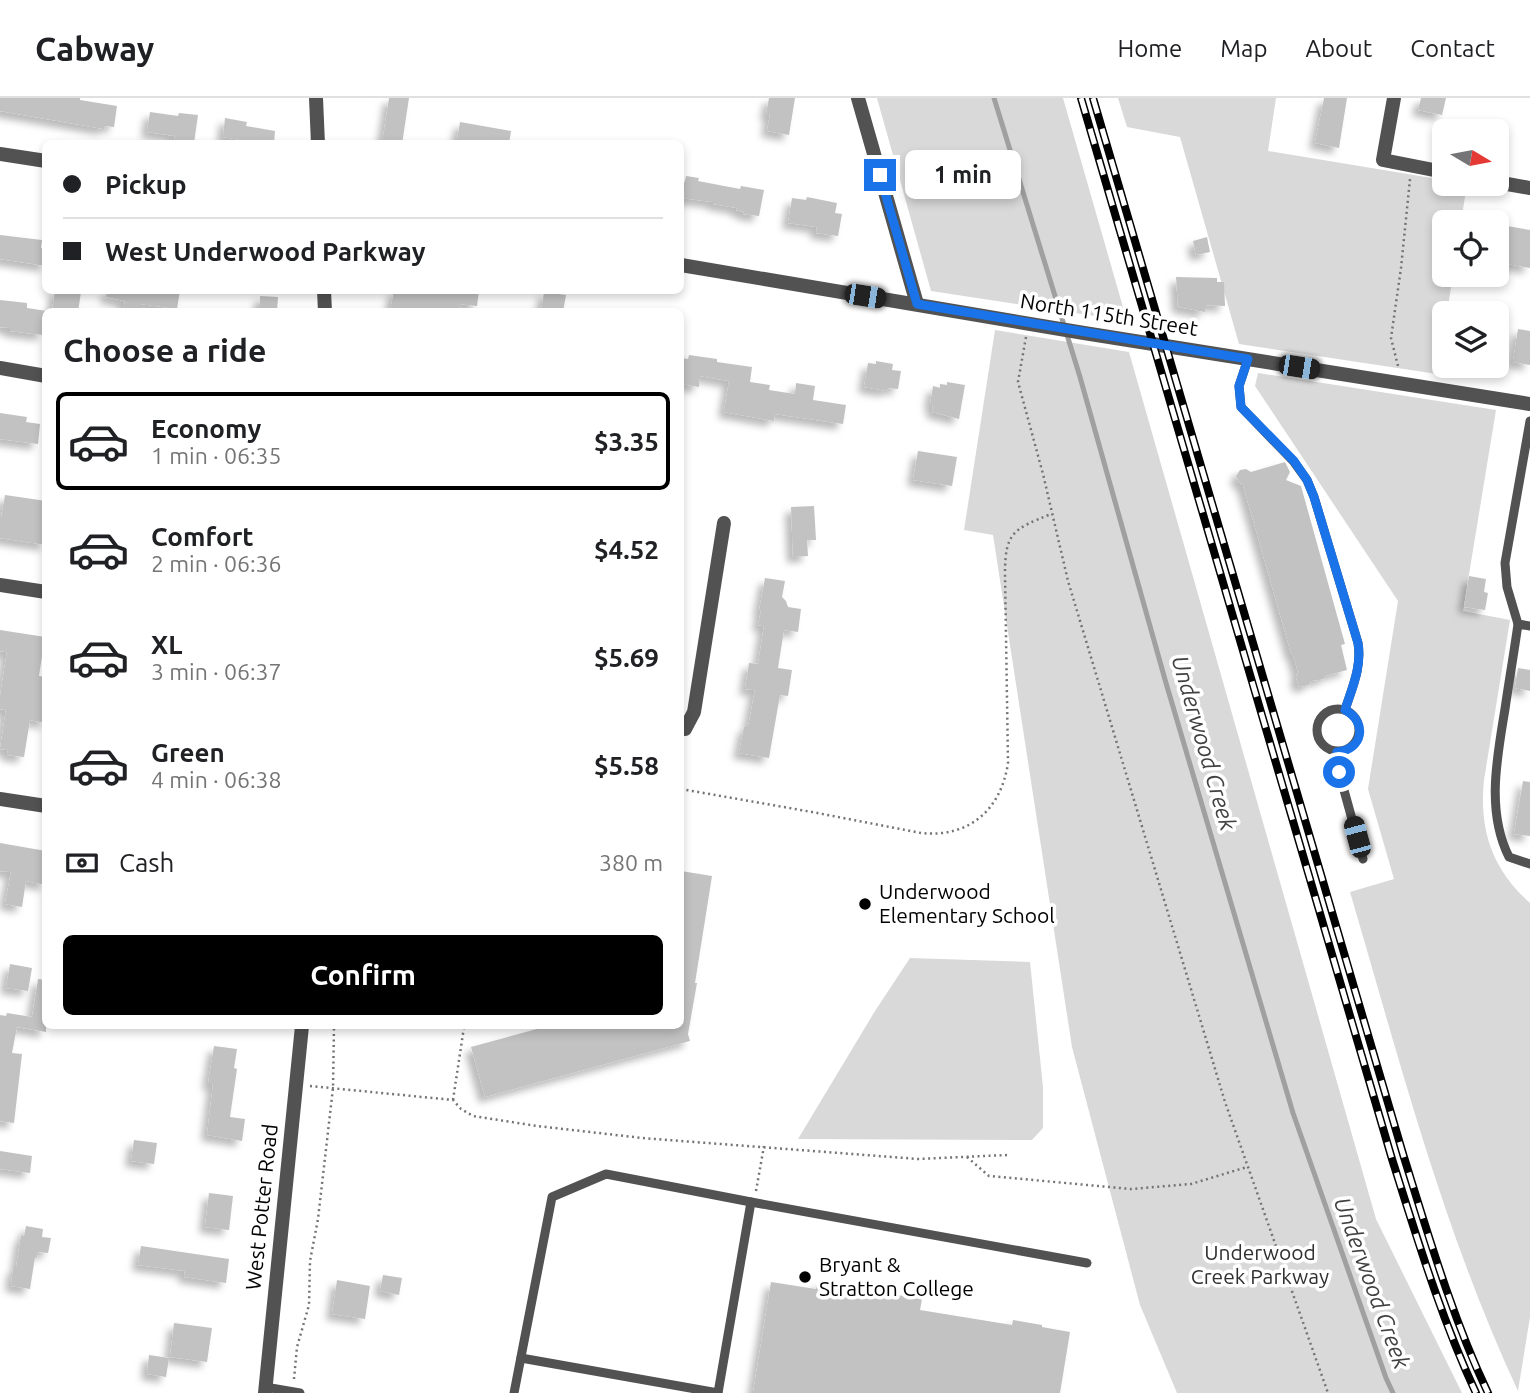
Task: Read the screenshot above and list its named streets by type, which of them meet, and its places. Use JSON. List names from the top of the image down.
{
  "streets": {
    "street": ["North 115th Street", "West Potter Road"]
  },
  "water": ["Underwood Creek"],
  "parks": ["Underwood Creek Parkway"],
  "places": ["Underwood Elementary School", "Bryant & Stratton College"],
  "north": "right",
  "page": {
    "header": "Cabway",
    "nav": [
      "Home",
      "Map",
      "About",
      "Contact"
    ],
    "banner": ["Pickup", "West Underwood Parkway"],
    "bubble": "1 min",
    "heading": "Choose a ride",
    "list": [
      {
        "name": "Economy",
        "note": "1 min · 06:35",
        "value": "$3.35"
      },
      {
        "name": "Comfort",
        "note": "2 min · 06:36",
        "value": "$4.52"
      },
      {
        "name": "XL",
        "note": "3 min · 06:37",
        "value": "$5.69"
      },
      {
        "name": "Green",
        "note": "4 min · 06:38",
        "value": "$5.58"
      }
    ],
    "pay": ["Cash", "380 m"],
    "buttons": "Confirm"
  }
}
